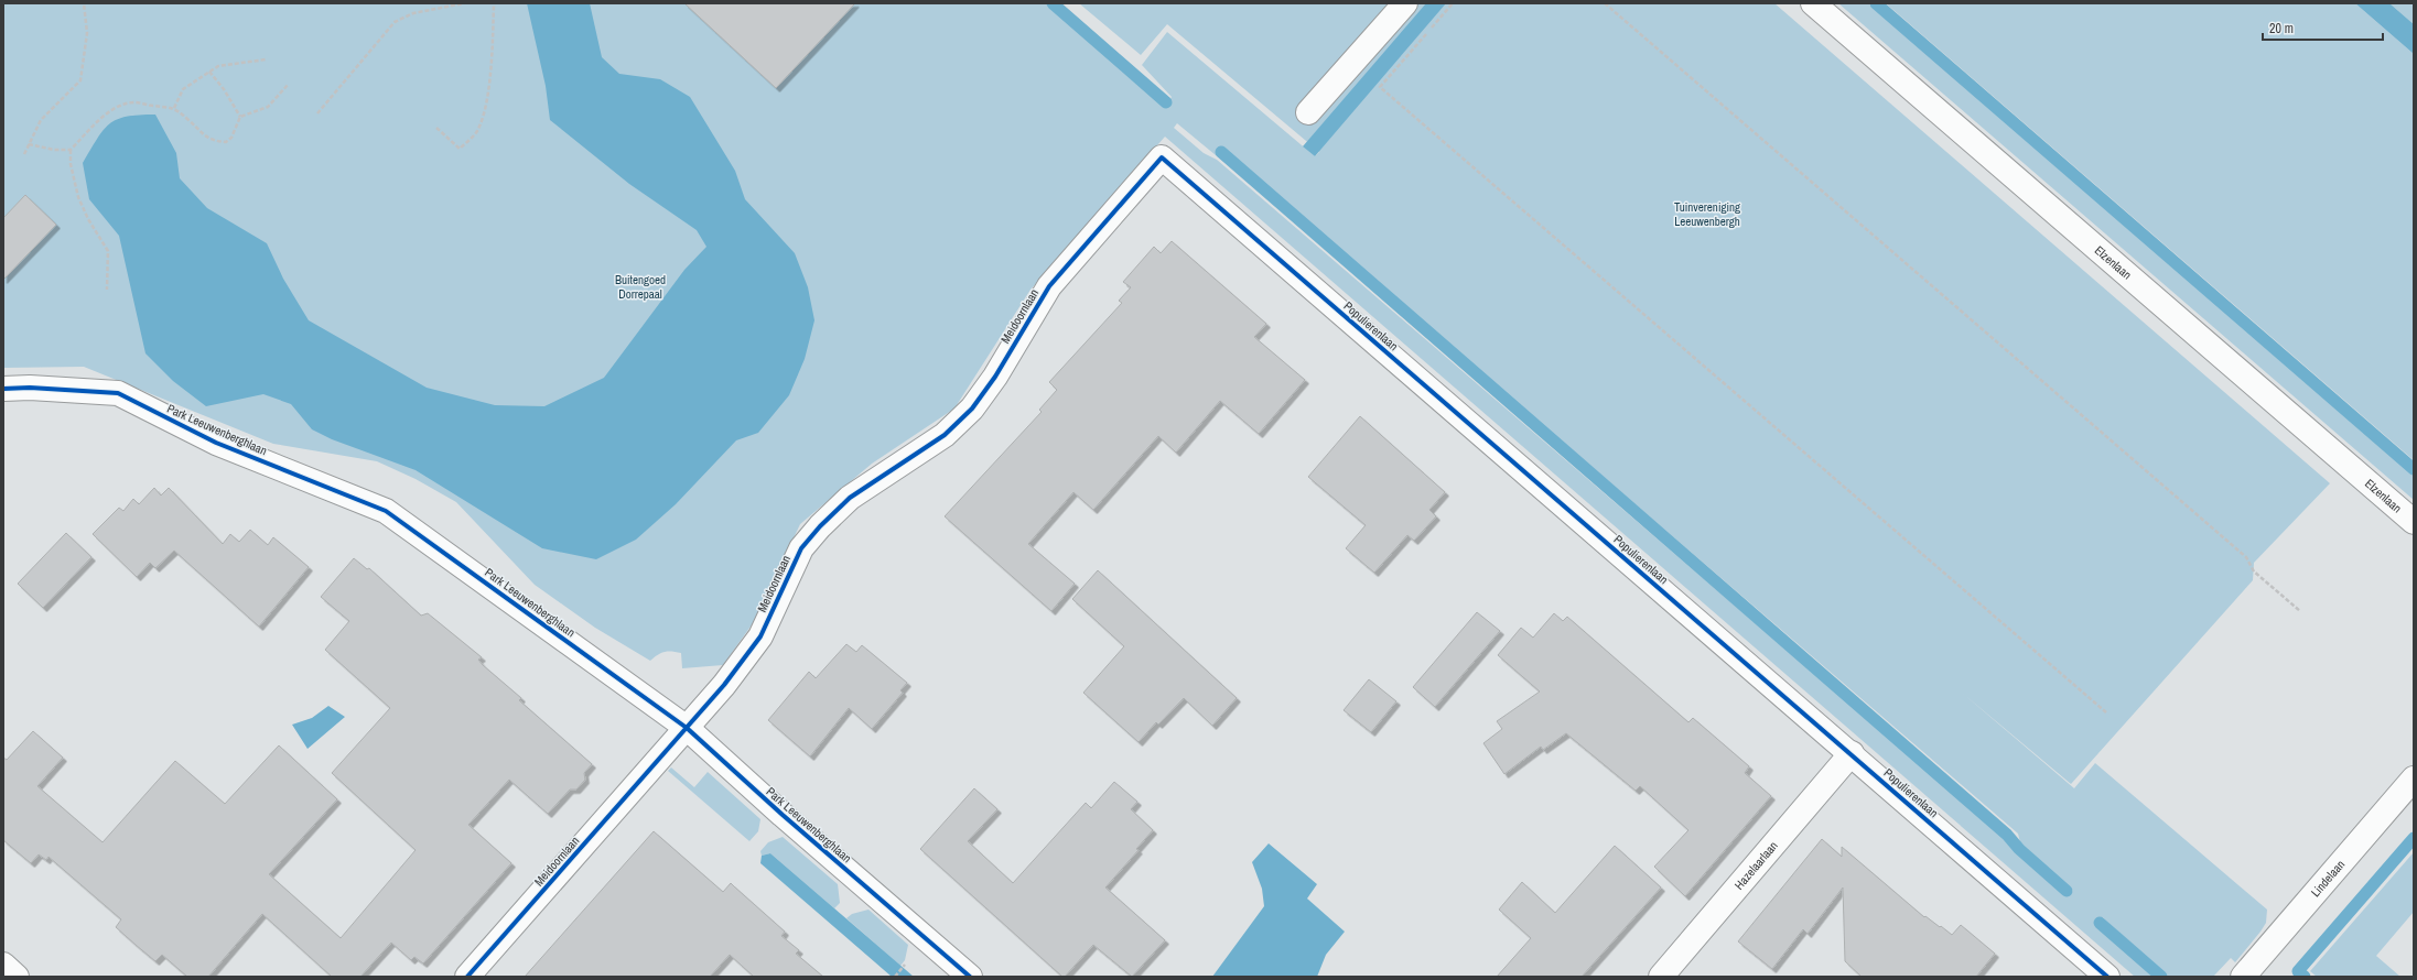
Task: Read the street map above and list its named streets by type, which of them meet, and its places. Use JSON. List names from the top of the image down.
{
  "streets": {
    "street": [
      "Elzenlaan",
      "Meidoornlaan",
      "Populierenlaan",
      "Park Leeuwenberghlaan",
      "Hazelaarlaan",
      "Lindelaan"
    ]
  },
  "crossings": [
    ["Meidoornlaan", "Populierenlaan"],
    ["Meidoornlaan", "Park Leeuwenberghlaan"],
    ["Populierenlaan", "Hazelaarlaan"]
  ],
  "parks": ["Tuinvereniging Leeuwenbergh", "Buitengoed Dorrepaal"],
  "scale_bar": "20 m"
}
